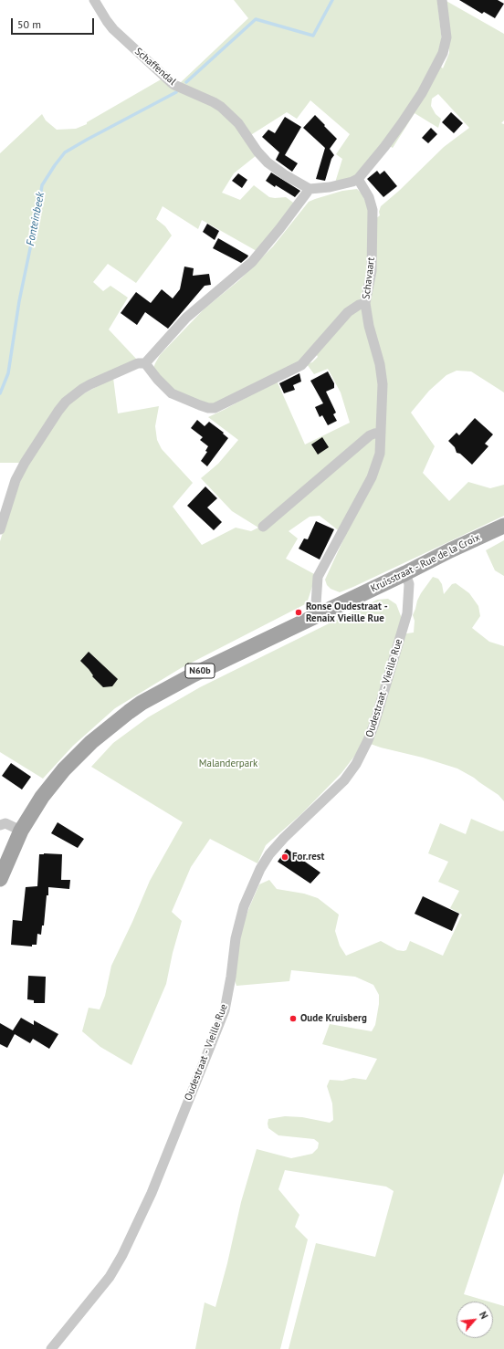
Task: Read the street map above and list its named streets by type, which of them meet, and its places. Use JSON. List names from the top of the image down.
{
  "streets": {
    "main road": ["Kruisstraat - Rue de la Croix", "N60b"],
    "street": ["Schaffendal", "Schavaart", "Oudestraat - Vieille Rue"]
  },
  "crossings": [
    ["Schavaart", "Kruisstraat - Rue de la Croix"],
    ["Kruisstraat - Rue de la Croix", "Oudestraat - Vieille Rue"]
  ],
  "water": ["Fonteinbeek"],
  "parks": ["Malanderpark"],
  "places": ["Ronse Oudestraat - Renaix Vieille Rue", "For.rest", "Oude Kruisberg"],
  "scale_bar": "50 m",
  "north": "top right"
}
